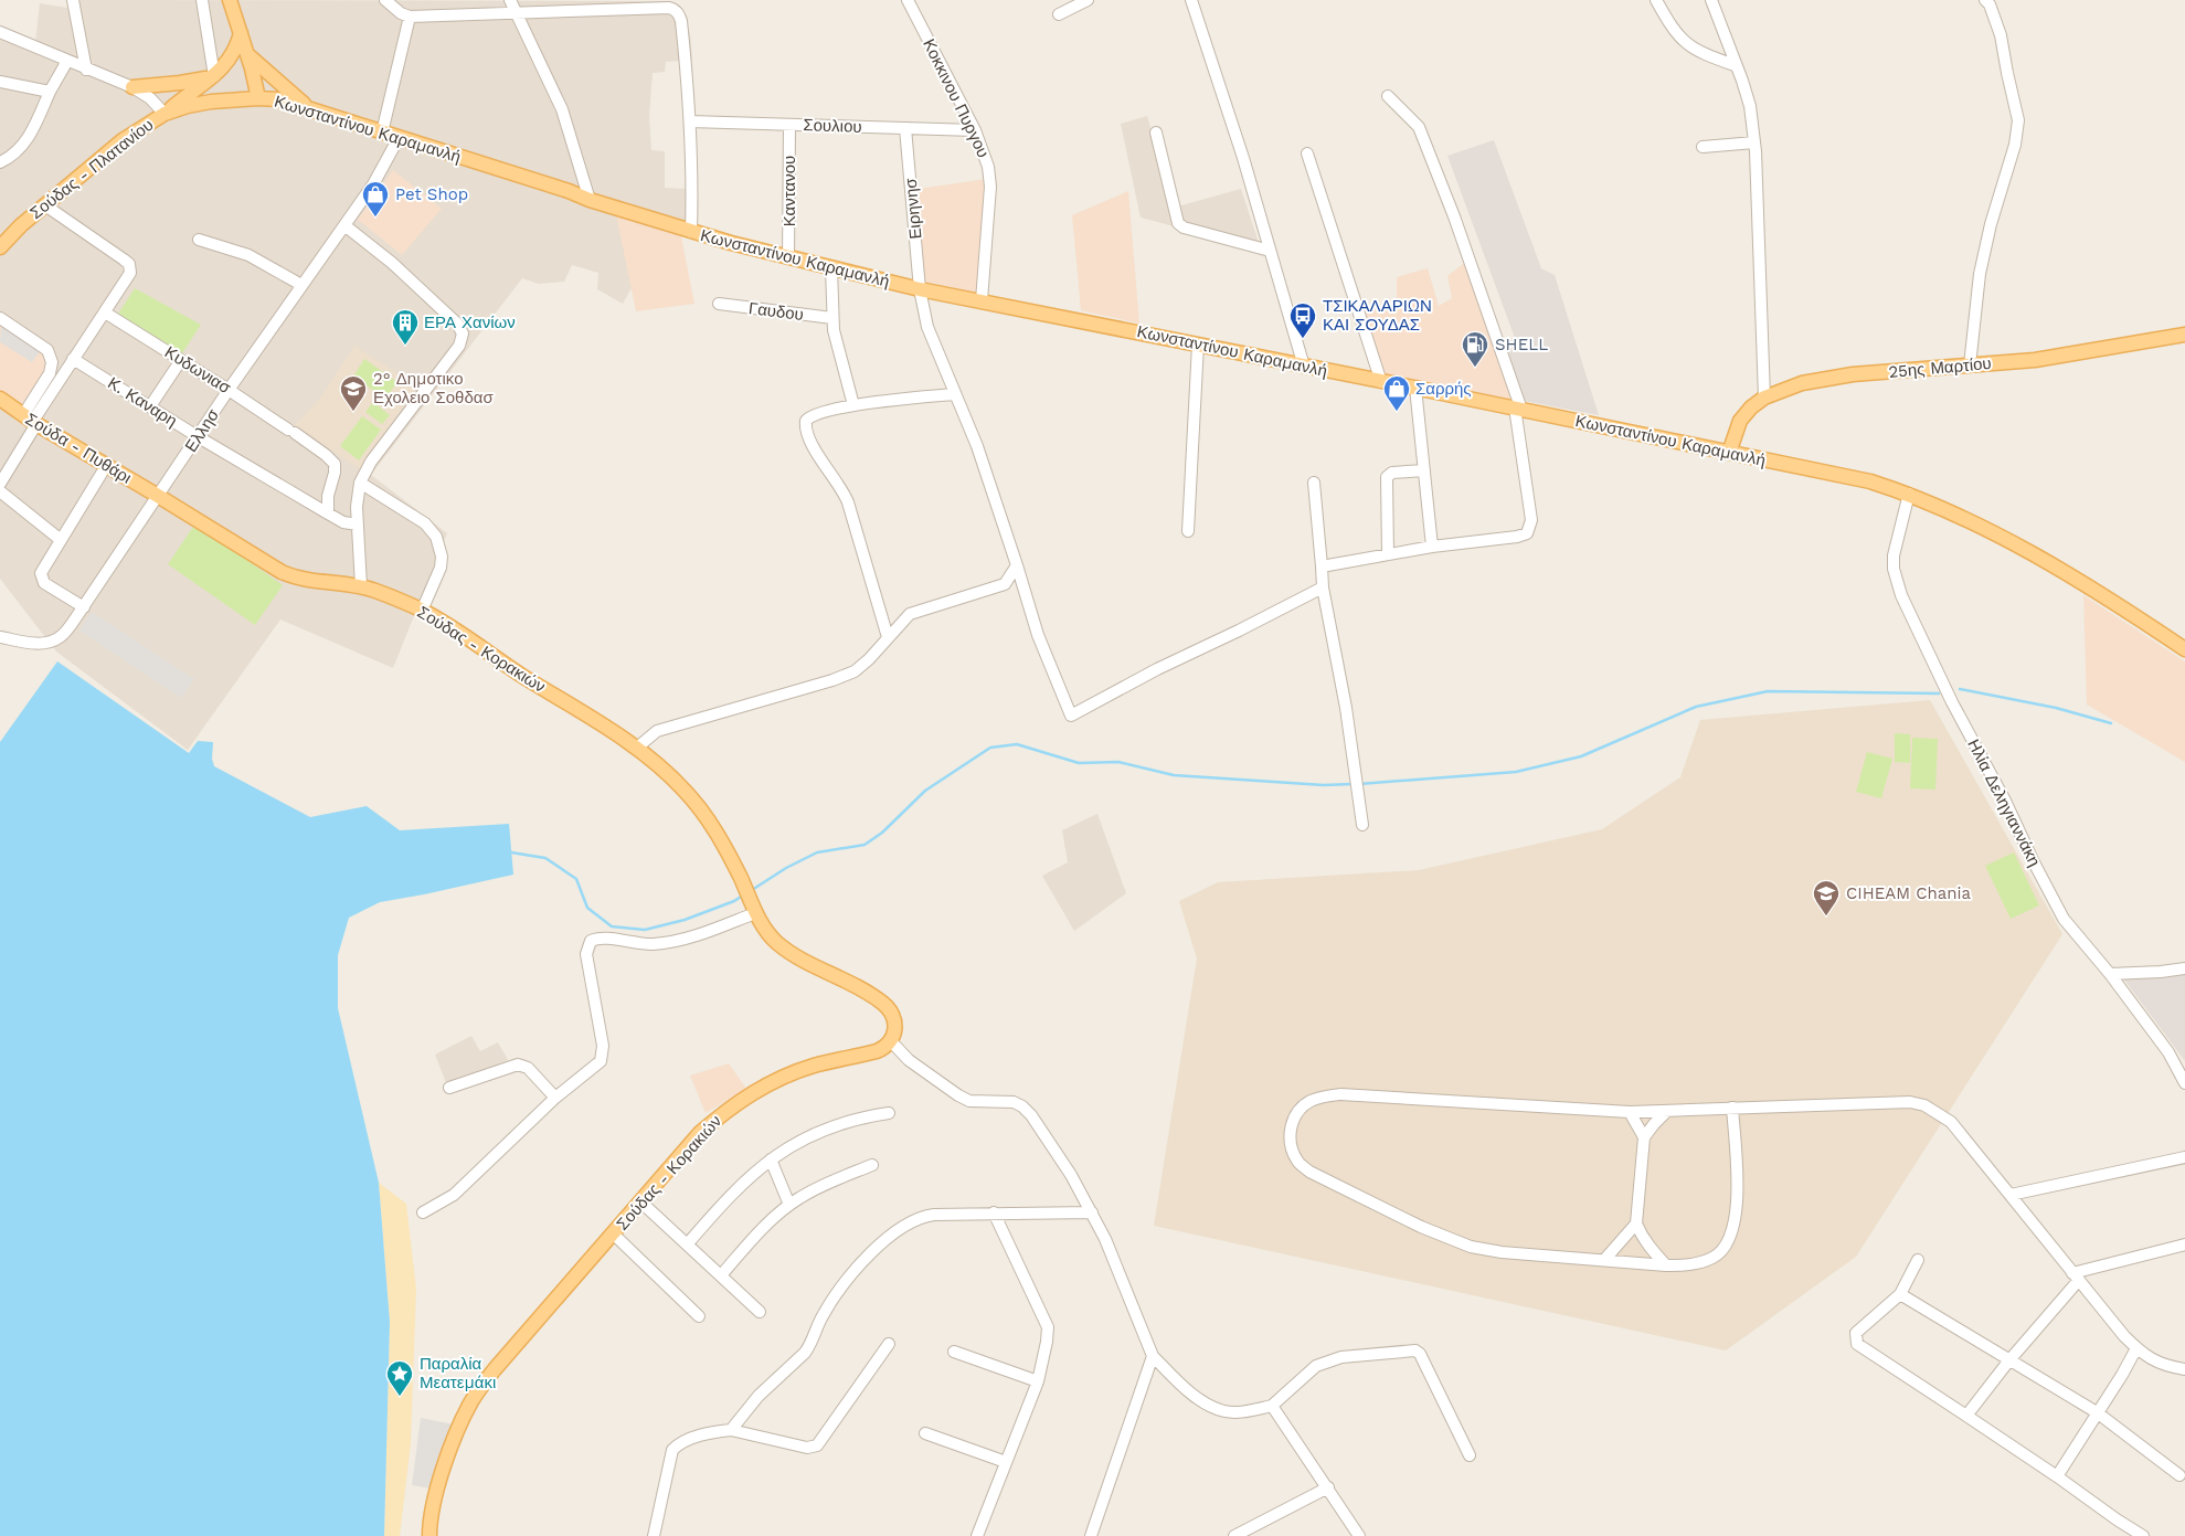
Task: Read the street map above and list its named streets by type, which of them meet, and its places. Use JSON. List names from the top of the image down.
{
  "streets": {
    "main road": [
      "Κωνσταντίνου Καραμανλή",
      "Σούδας - Πλατανίου",
      "25ης Μαρτίου",
      "Σούδα - Πυθάρι",
      "Σούδας - Κορακιών"
    ],
    "street": [
      "Κοκκινου Πυργου",
      "Σουλιου",
      "Καντανου",
      "Ειρηνησ",
      "Γαυδου",
      "Κυδωνιασ",
      "Κ. Καναρη",
      "Ελλησ",
      "Ηλία Δεληγιαννάκη"
    ]
  },
  "crossings": [
    ["Κοκκινου Πυργου", "Σουλιου"],
    ["Κοκκινου Πυργου", "Κωνσταντίνου Καραμανλή"],
    ["Σουλιου", "Καντανου"],
    ["Σουλιου", "Ειρηνησ"],
    ["Κωνσταντίνου Καραμανλή", "Σούδας - Πλατανίου"],
    ["Κωνσταντίνου Καραμανλή", "Καντανου"],
    ["Κωνσταντίνου Καραμανλή", "Ειρηνησ"],
    ["Κωνσταντίνου Καραμανλή", "25ης Μαρτίου"],
    ["Κωνσταντίνου Καραμανλή", "Ελλησ"],
    ["Κωνσταντίνου Καραμανλή", "Ηλία Δεληγιαννάκη"],
    ["Κυδωνιασ", "Κ. Καναρη"],
    ["Κυδωνιασ", "Ελλησ"],
    ["Κ. Καναρη", "Ελλησ"],
    ["Ελλησ", "Σούδα - Πυθάρι"],
    ["Ελλησ", "Σούδας - Κορακιών"],
    ["Σούδα - Πυθάρι", "Σούδας - Κορακιών"]
  ],
  "places": {
    "shop": ["Pet Shop", "Σαρρής"],
    "bus stop": ["ΤΣΙΚΑΛΑΡΙΩΝ ΚΑΙ ΣΟΥΔΑΣ"],
    "building": ["ΕΡΑ Χανίων"],
    "fuel station": ["SHELL"],
    "school or university": ["2° Δημοτικο Εχολειο Σοθδασ", "CIHEAM Chania"],
    "place": ["Παραλία Μεατεμάκι"]
  }
}
